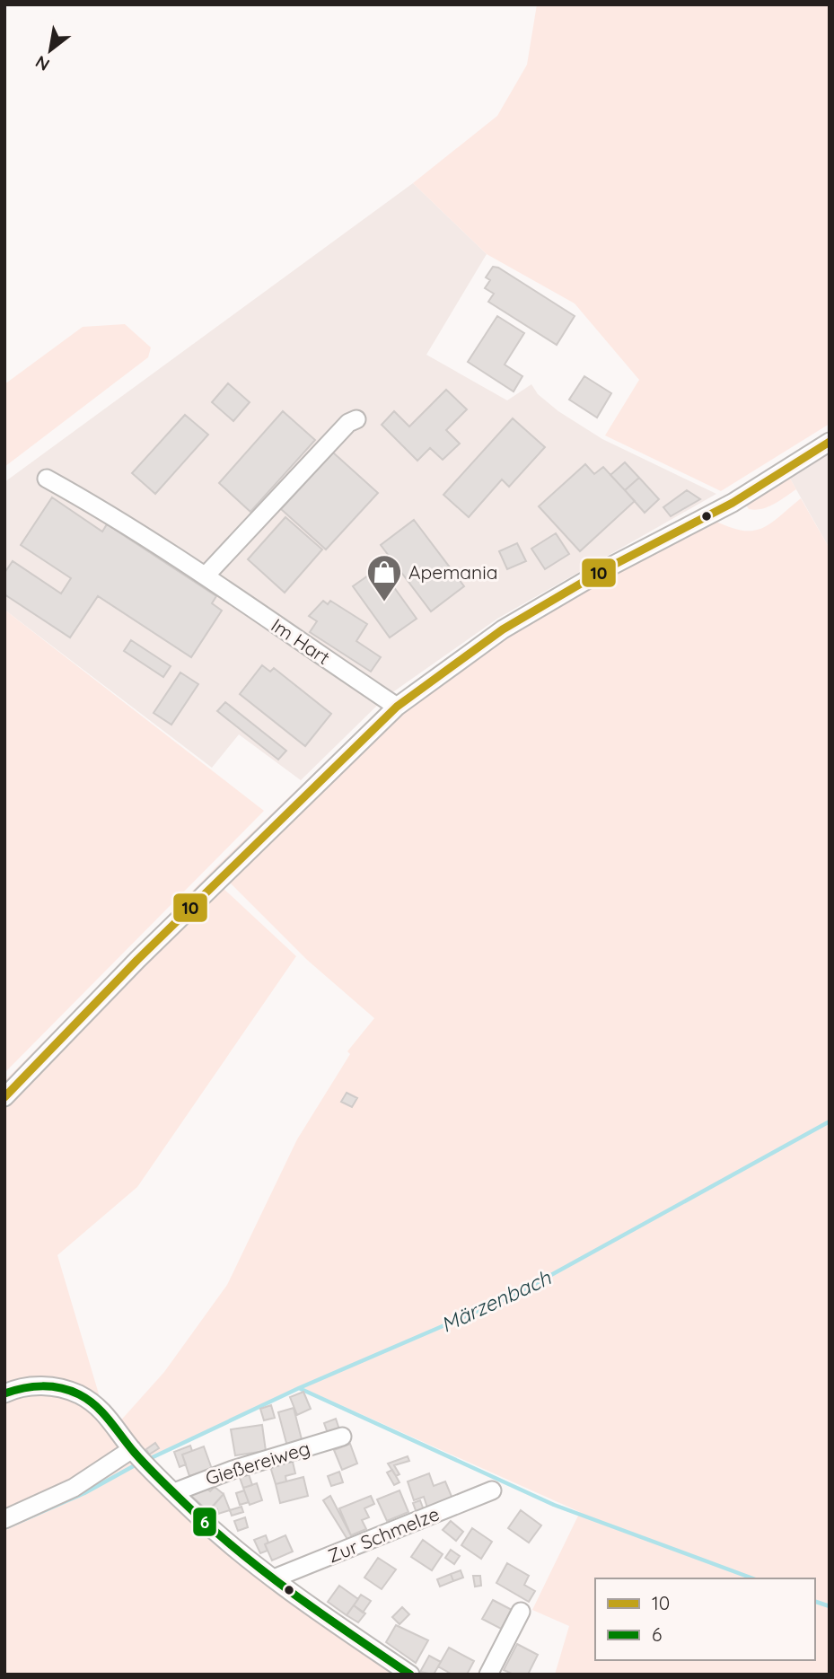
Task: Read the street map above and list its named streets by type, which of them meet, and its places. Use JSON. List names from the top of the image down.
{
  "streets": {
    "street": ["Im Hart", "Gießereiweg", "Zur Schmelze"]
  },
  "water": ["Märzenbach"],
  "places": {
    "shop": ["Apemania"]
  },
  "lines": ["transit line 10", "transit line 6"],
  "legend": ["10", "6"],
  "north": "bottom left"
}
